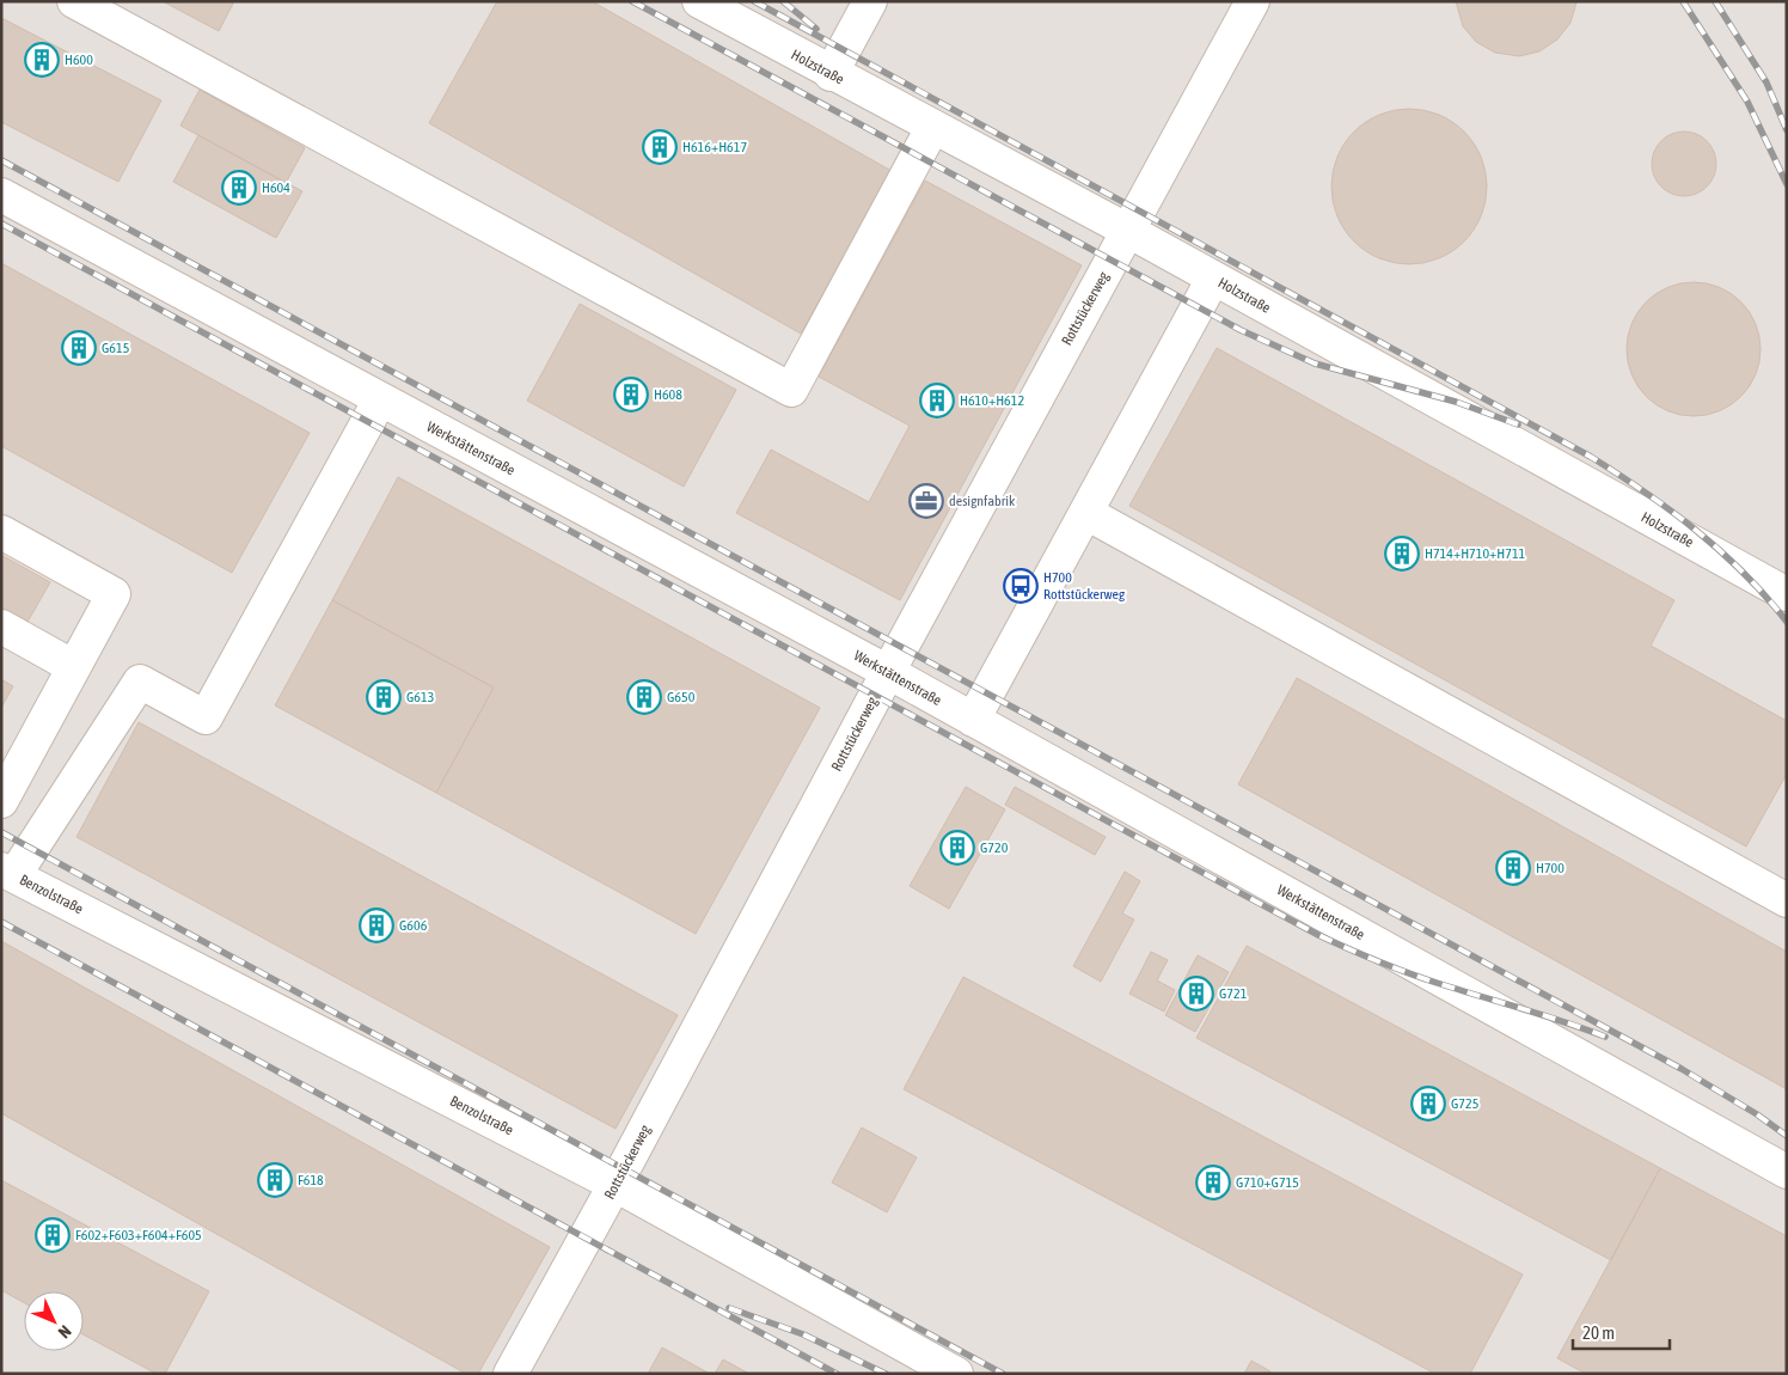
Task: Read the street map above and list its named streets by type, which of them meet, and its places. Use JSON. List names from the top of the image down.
{
  "streets": {
    "street": [
      "Holzstraße",
      "Rottstückerweg",
      "Werkstättenstraße",
      "Benzolstraße"
    ]
  },
  "crossings": [
    ["Holzstraße", "Rottstückerweg"],
    ["Rottstückerweg", "Werkstättenstraße"],
    ["Rottstückerweg", "Benzolstraße"]
  ],
  "places": {
    "building": [
      "H600",
      "H616+H617",
      "H604",
      "G615",
      "H608",
      "H610+H612",
      "H714+H710+H711",
      "G613",
      "G650",
      "G720",
      "H700",
      "G606",
      "G721",
      "G725",
      "F618",
      "G710+G715",
      "F602+F603+F604+F605"
    ],
    "office": ["designfabrik"],
    "bus stop": ["H700 Rottstückerweg"]
  },
  "scale_bar": "20 m",
  "north": "bottom right"
}
